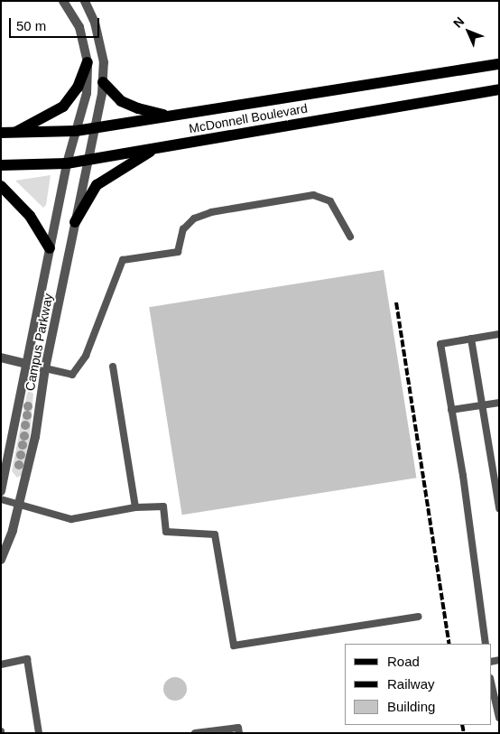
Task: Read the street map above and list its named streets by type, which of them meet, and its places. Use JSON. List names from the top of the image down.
{
  "streets": {
    "main road": ["McDonnell Boulevard"],
    "street": ["Campus Parkway"]
  },
  "crossings": [
    ["McDonnell Boulevard", "Campus Parkway"]
  ],
  "legend": ["Road", "Railway", "Building"],
  "scale_bar": "50 m",
  "north": "top left"
}
